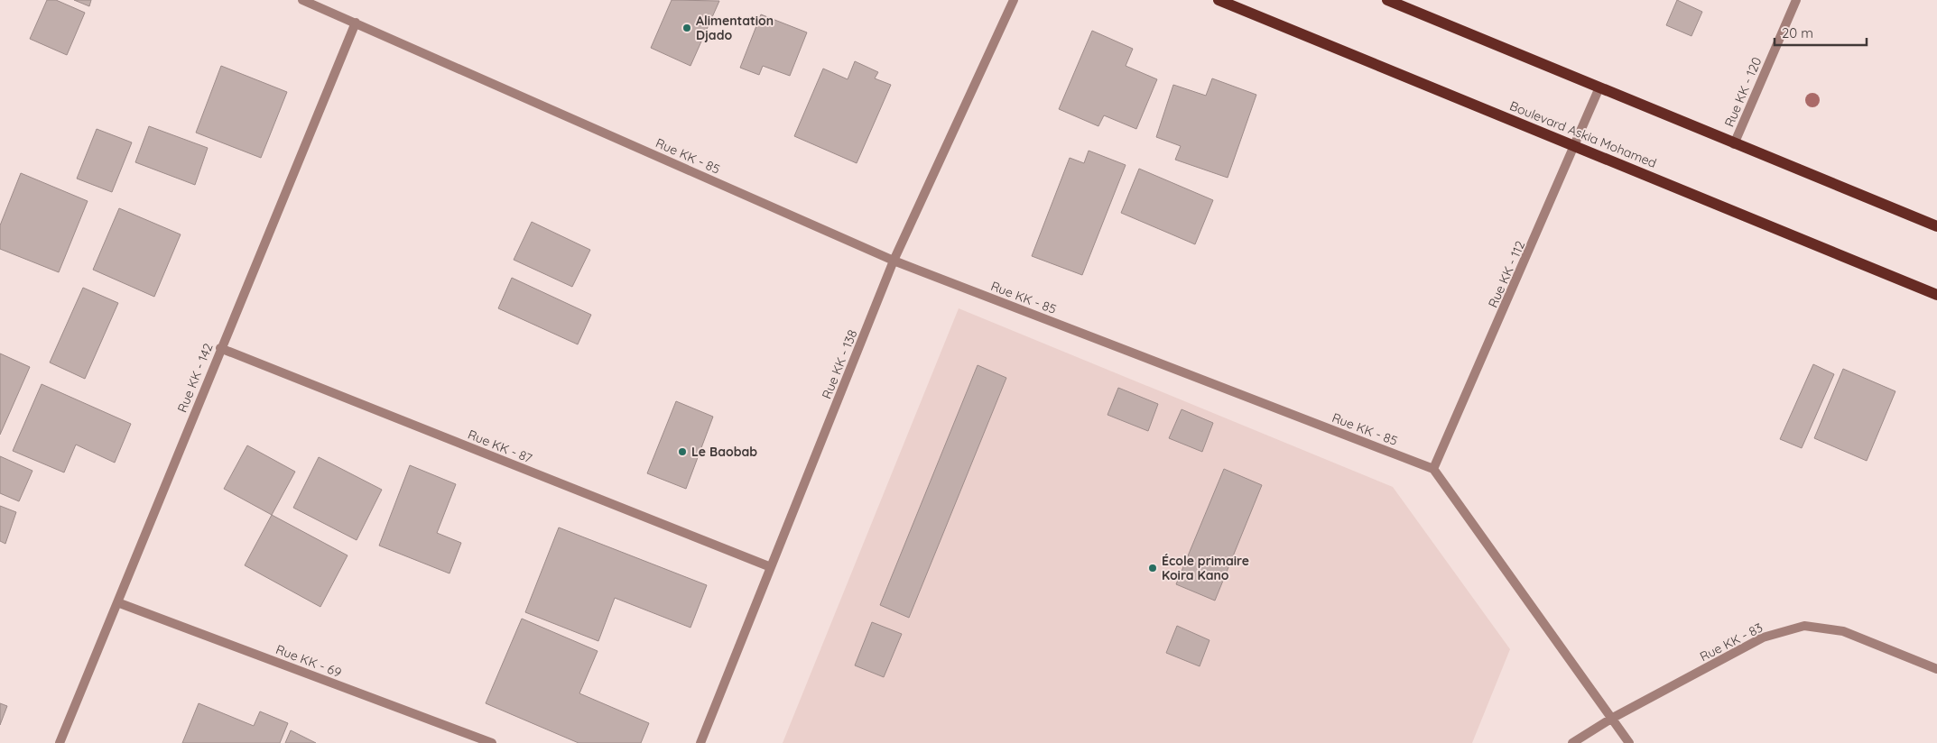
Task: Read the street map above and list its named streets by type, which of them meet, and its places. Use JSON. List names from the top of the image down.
{
  "streets": {
    "main road": ["Boulevard Askia Mohamed"],
    "street": [
      "Rue KK - 120",
      "Rue KK - 85",
      "Rue KK - 112",
      "Rue KK - 138",
      "Rue KK - 142",
      "Rue KK - 87",
      "Rue KK - 83",
      "Rue KK - 69"
    ]
  },
  "crossings": [
    ["Boulevard Askia Mohamed", "Rue KK - 112"],
    ["Rue KK - 85", "Rue KK - 112"],
    ["Rue KK - 85", "Rue KK - 138"],
    ["Rue KK - 85", "Rue KK - 142"],
    ["Rue KK - 138", "Rue KK - 87"],
    ["Rue KK - 142", "Rue KK - 87"],
    ["Rue KK - 142", "Rue KK - 69"]
  ],
  "places": ["Alimentation Djado", "Le Baobab", "École primaire Koira Kano"],
  "scale_bar": "20 m"
}
